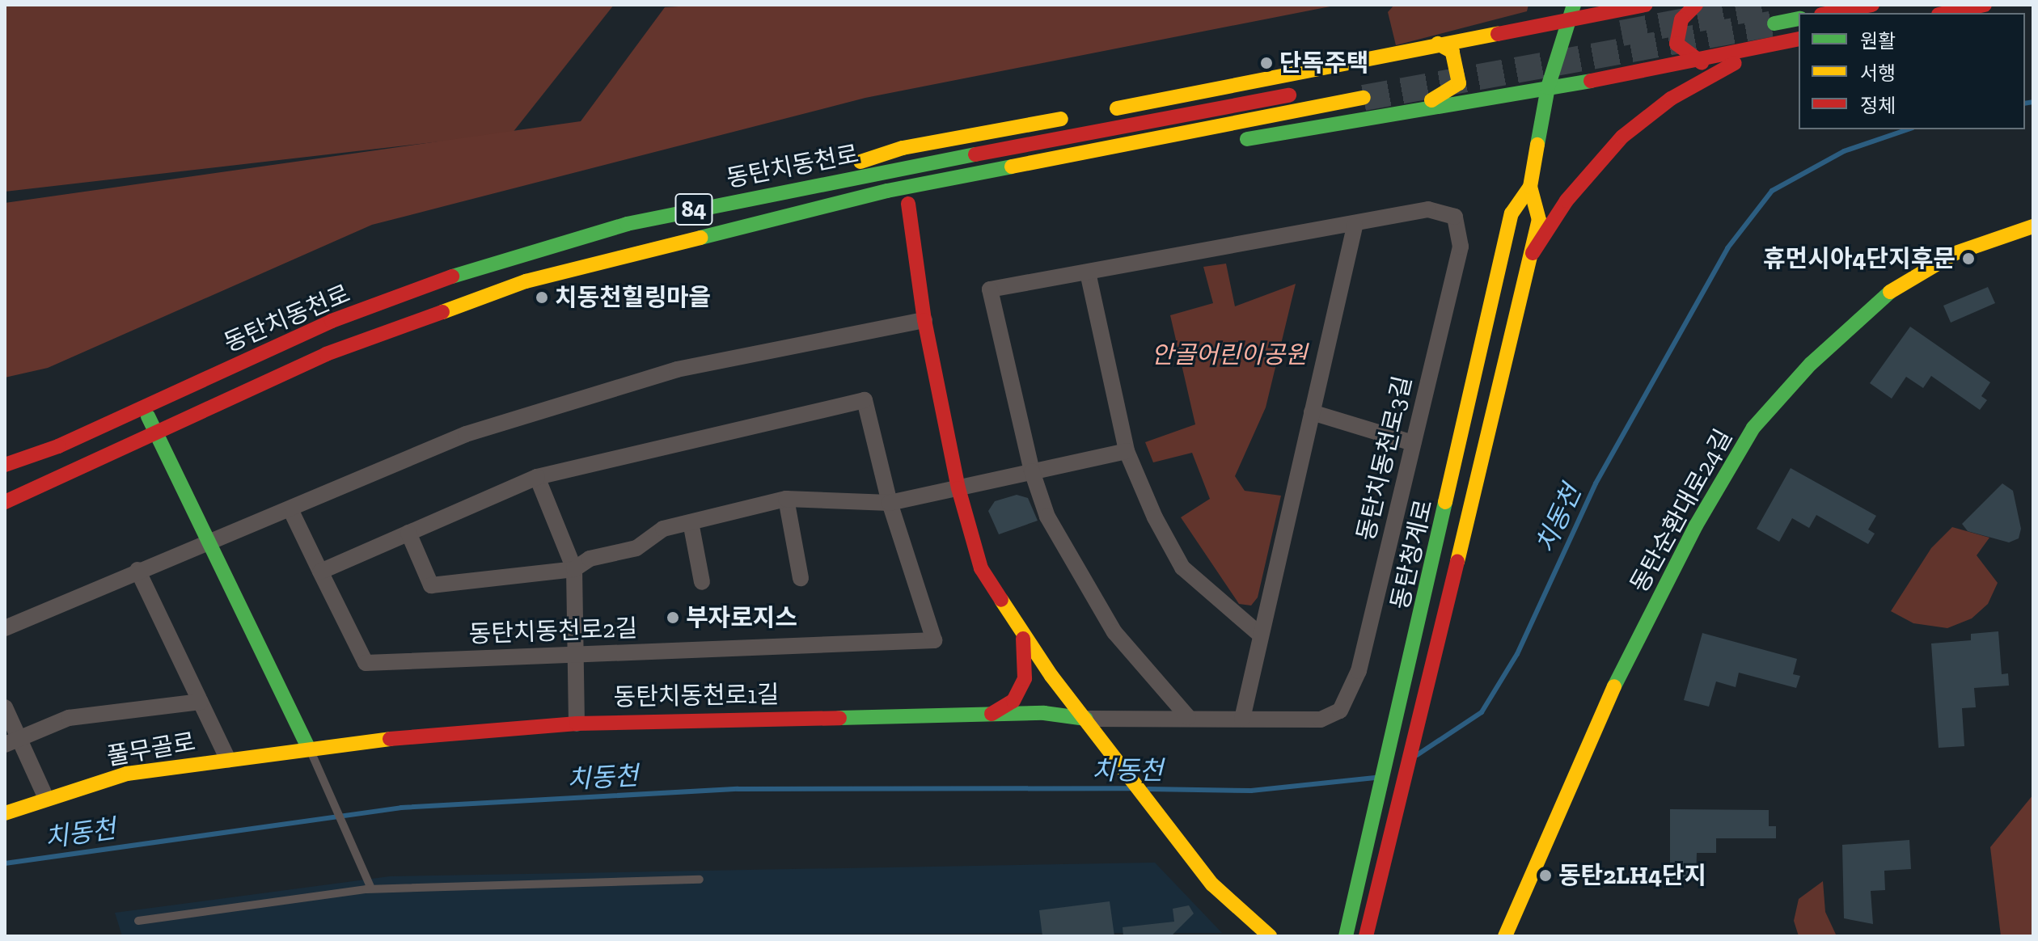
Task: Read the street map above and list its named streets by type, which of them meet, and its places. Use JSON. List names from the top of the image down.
{
  "streets": {
    "main road": [
      "동탄치동천로",
      "84",
      "동탄순환대로24길",
      "동탄청계로",
      "동탄치동천로1길",
      "풀무골로"
    ],
    "street": ["동탄치동천로3길", "동탄치동천로2길"]
  },
  "crossings": [
    ["동탄치동천로3길", "동탄치동천로1길"],
    ["동탄치동천로1길", "풀무골로"]
  ],
  "water": ["치동천"],
  "parks": ["안골어린이공원"],
  "places": [
    "단독주택",
    "휴먼시아4단지후문",
    "치동천힐링마을",
    "부자로지스",
    "동탄2LH4단지"
  ],
  "legend": ["원활", "서행", "정체"]
}
